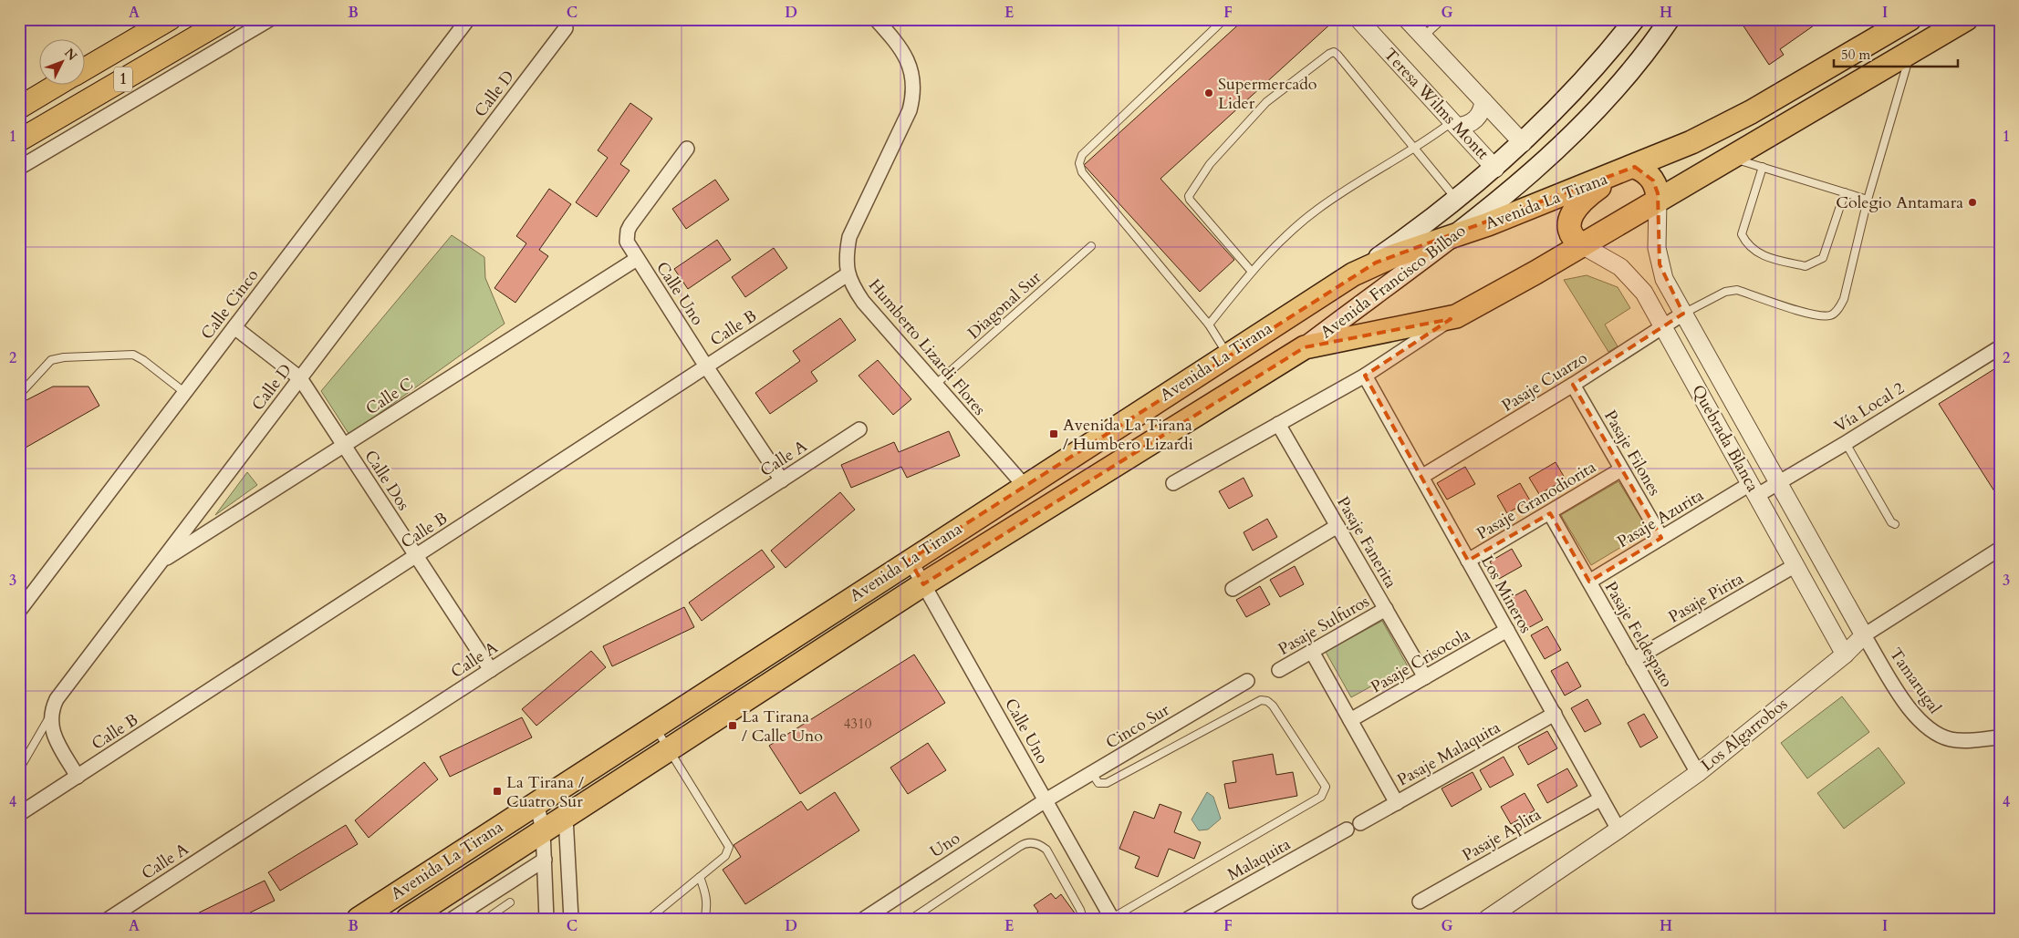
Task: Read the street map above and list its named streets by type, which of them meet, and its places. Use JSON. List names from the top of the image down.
{
  "streets": {
    "highway": ["Avenida La Tirana"],
    "main road": ["1", "Avenida Francisco Bilbao"],
    "street": [
      "Calle D",
      "Teresa Wilms Montt",
      "Calle Uno",
      "Calle Cinco",
      "Calle B",
      "Humberto Lizardi Flores",
      "Pasaje Cuarzo",
      "Calle C",
      "Vía Local 2",
      "Quebrada Blanca",
      "Pasaje Filones",
      "Calle A",
      "Calle Dos",
      "Pasaje Granodiorita",
      "Pasaje Azurita",
      "Pasaje Fanerita",
      "Los Mineros",
      "Pasaje Pirita",
      "Pasaje Sulfuros",
      "Pasaje Feldespato",
      "Pasaje Crisocola",
      "Tamarugal",
      "Cinco Sur",
      "Los Algarrobos",
      "Pasaje Malaquita",
      "Pasaje Aplita",
      "Uno",
      "Malaquita"
    ],
    "lane": ["Diagonal Sur"]
  },
  "crossings": [
    ["Calle D", "Calle C"],
    ["Calle D", "Calle Dos"],
    ["Teresa Wilms Montt", "Avenida Francisco Bilbao"],
    ["Avenida La Tirana", "Avenida Francisco Bilbao"],
    ["Avenida La Tirana", "Calle Uno"],
    ["Avenida La Tirana", "Humberto Lizardi Flores"],
    ["Avenida La Tirana", "Quebrada Blanca"],
    ["Avenida La Tirana", "Pasaje Fanerita"],
    ["Avenida La Tirana", "Los Mineros"],
    ["Calle Uno", "Calle B"],
    ["Calle Uno", "Calle C"],
    ["Calle Uno", "Calle A"],
    ["Calle Uno", "Cinco Sur"],
    ["Calle Uno", "Uno"],
    ["Calle Cinco", "Calle Dos"],
    ["Diagonal Sur", "Humberto Lizardi Flores"],
    ["Calle B", "Humberto Lizardi Flores"],
    ["Calle B", "Calle Dos"],
    ["Pasaje Cuarzo", "Quebrada Blanca"],
    ["Pasaje Cuarzo", "Pasaje Filones"],
    ["Pasaje Cuarzo", "Los Mineros"],
    ["Calle C", "Calle Dos"],
    ["Vía Local 2", "Quebrada Blanca"],
    ["Vía Local 2", "Pasaje Azurita"],
    ["Quebrada Blanca", "Pasaje Azurita"],
    ["Quebrada Blanca", "Pasaje Pirita"],
    ["Quebrada Blanca", "Tamarugal"],
    ["Quebrada Blanca", "Los Algarrobos"],
    ["Pasaje Filones", "Pasaje Granodiorita"],
    ["Pasaje Filones", "Pasaje Azurita"],
    ["Calle A", "Calle Dos"],
    ["Pasaje Granodiorita", "Los Mineros"],
    ["Pasaje Granodiorita", "Pasaje Feldespato"],
    ["Pasaje Azurita", "Pasaje Feldespato"],
    ["Pasaje Fanerita", "Pasaje Sulfuros"],
    ["Pasaje Fanerita", "Pasaje Crisocola"],
    ["Los Mineros", "Pasaje Crisocola"],
    ["Los Mineros", "Los Algarrobos"],
    ["Los Mineros", "Pasaje Malaquita"],
    ["Los Mineros", "Pasaje Aplita"],
    ["Pasaje Pirita", "Pasaje Feldespato"],
    ["Pasaje Feldespato", "Los Algarrobos"],
    ["Tamarugal", "Los Algarrobos"],
    ["Cinco Sur", "Uno"]
  ],
  "places": {
    "other": ["Supermercado Lider", "Colegio Antamara"],
    "transit": ["Avenida La Tirana / Humbero Lizardi", "La Tirana / Calle Uno", "La Tirana / Cuatro Sur"]
  },
  "house_numbers": ["4310"],
  "scale_bar": "50 m",
  "north": "top right",
  "grid": {
    "columns": [
      "A",
      "B",
      "C",
      "D",
      "E",
      "F",
      "G",
      "H",
      "I"
    ],
    "rows": [
      "1",
      "2",
      "3",
      "4"
    ]
  }
}
